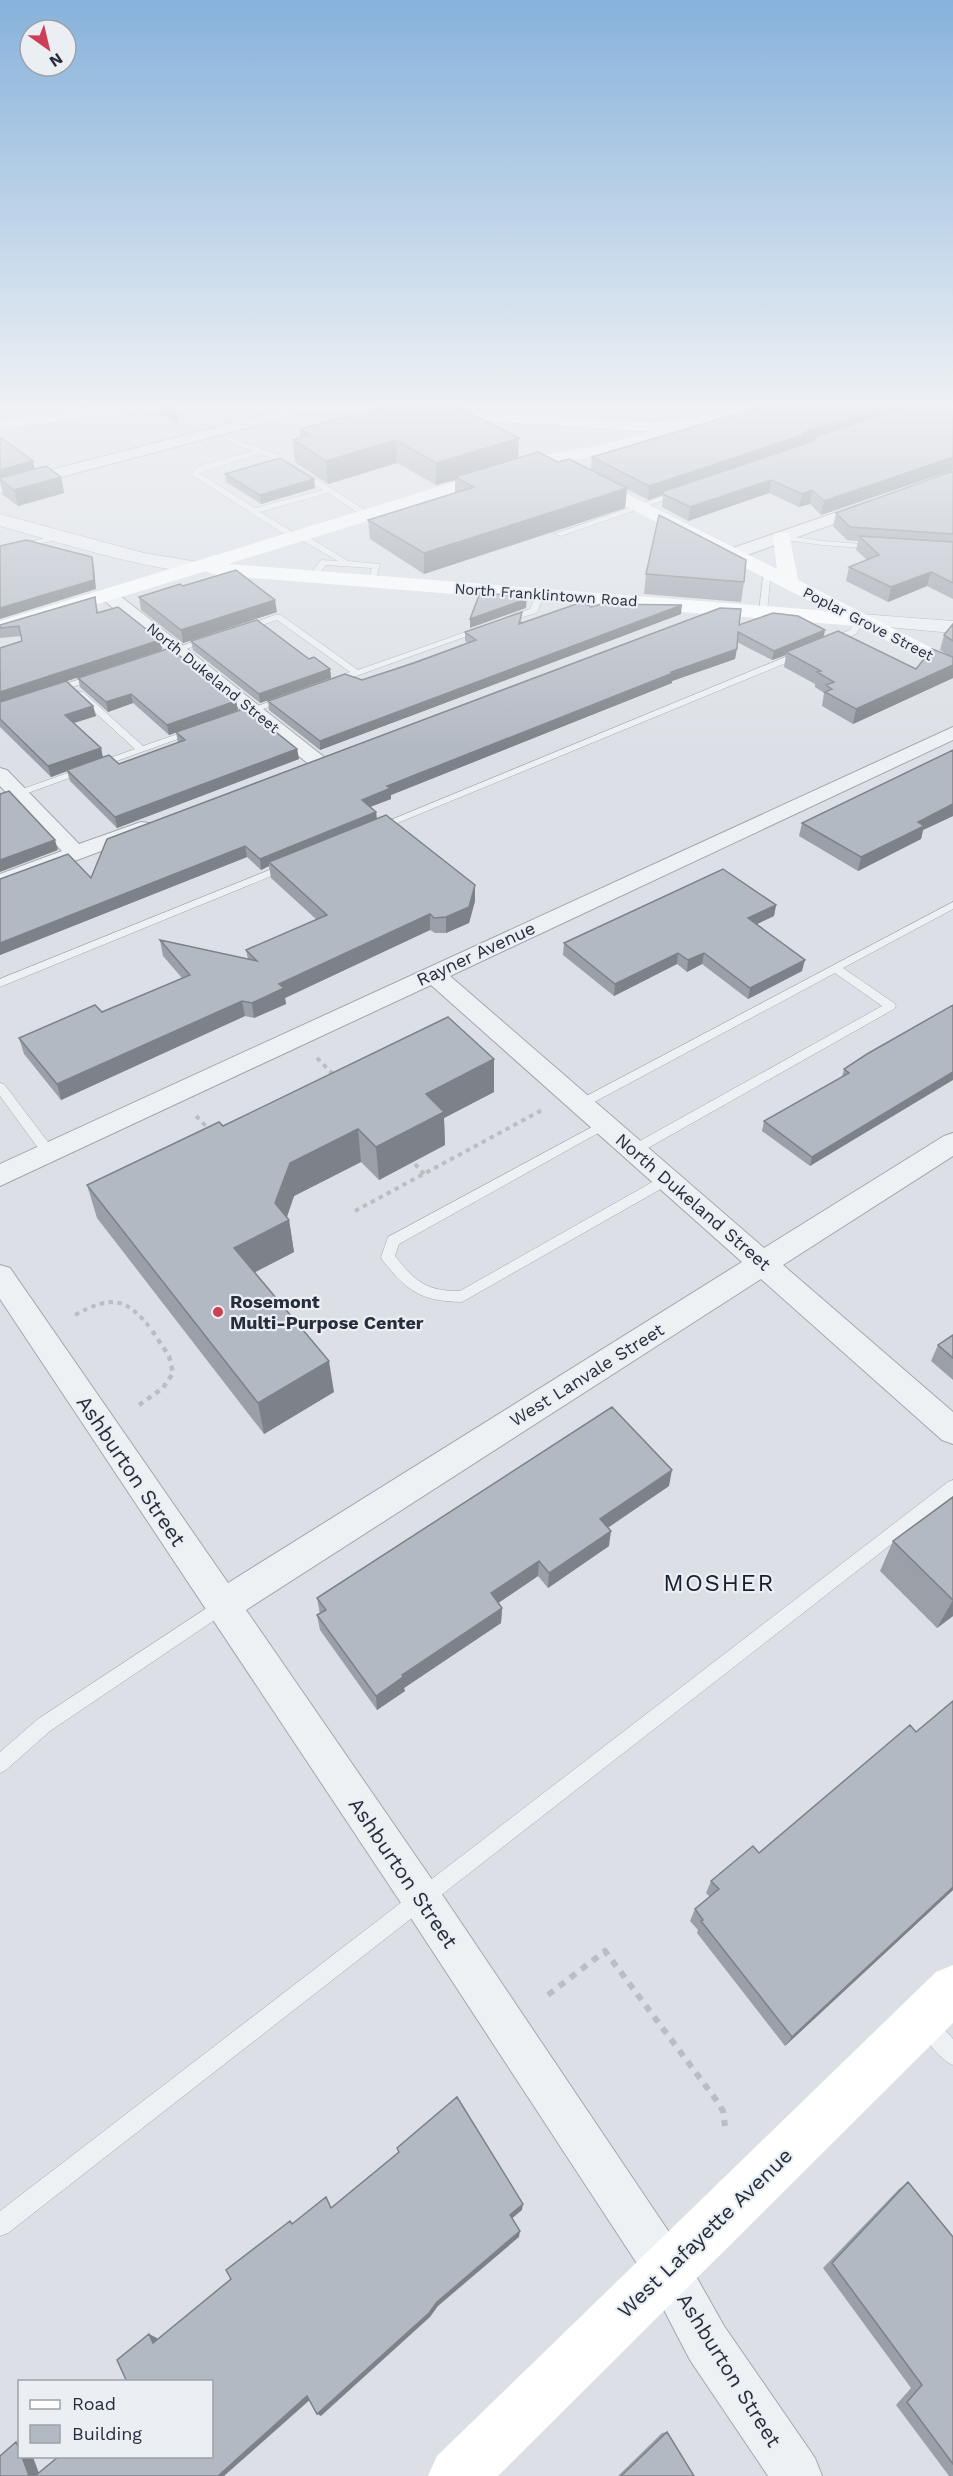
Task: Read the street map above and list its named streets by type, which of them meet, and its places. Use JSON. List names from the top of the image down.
{
  "streets": {
    "main road": ["North Franklintown Road", "Poplar Grove Street", "West Lafayette Avenue"],
    "street": [
      "North Dukeland Street",
      "Rayner Avenue",
      "West Lanvale Street",
      "Ashburton Street"
    ]
  },
  "crossings": [
    ["North Franklintown Road", "Poplar Grove Street"],
    ["North Dukeland Street", "Rayner Avenue"],
    ["North Dukeland Street", "West Lanvale Street"],
    ["West Lanvale Street", "Ashburton Street"],
    ["Ashburton Street", "West Lafayette Avenue"]
  ],
  "districts": ["MOSHER"],
  "places": ["Rosemont Multi-Purpose Center"],
  "legend": ["Road", "Building"],
  "north": "bottom right"
}
